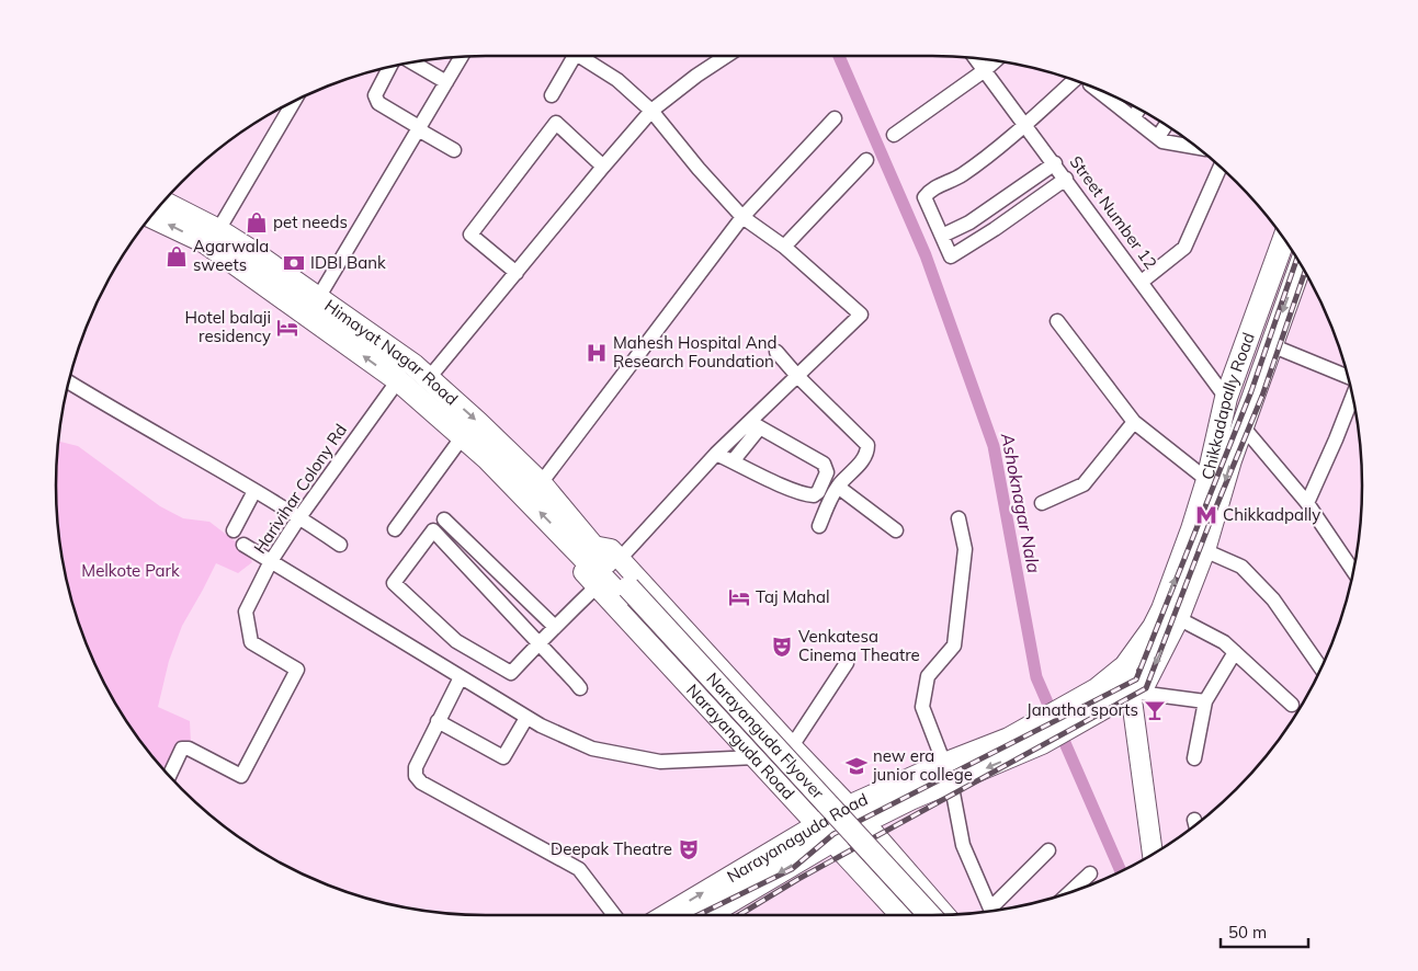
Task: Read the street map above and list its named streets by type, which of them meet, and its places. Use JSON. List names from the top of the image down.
{
  "streets": {
    "main road": [
      "Himayat Nagar Road",
      "Chikkadapally Road",
      "Narayanguda Flyover",
      "Narayanaguda Road"
    ],
    "street": ["Street Number 12", "Harivihar Colony Rd", "Narayanguda Road"]
  },
  "crossings": [
    ["Street Number 12", "Chikkadapally Road"],
    ["Himayat Nagar Road", "Harivihar Colony Rd"],
    ["Himayat Nagar Road", "Narayanguda Flyover"],
    ["Himayat Nagar Road", "Narayanguda Road"],
    ["Chikkadapally Road", "Narayanaguda Road"],
    ["Narayanguda Flyover", "Narayanguda Road"],
    ["Narayanguda Road", "Narayanaguda Road"]
  ],
  "water": ["Ashoknagar Nala"],
  "parks": ["Melkote Park"],
  "places": {
    "shop": ["pet needs", "Agarwala sweets"],
    "bank": ["IDBI Bank"],
    "hotel": ["Hotel balaji residency", "Taj Mahal"],
    "hospital": ["Mahesh Hospital And Research Foundation"],
    "metro station": ["Chikkadpally"],
    "theatre": ["Venkatesa Cinema Theatre", "Deepak Theatre"],
    "bar": ["Janatha sports"],
    "school or university": ["new era junior college"]
  },
  "scale_bar": "50 m"
}
